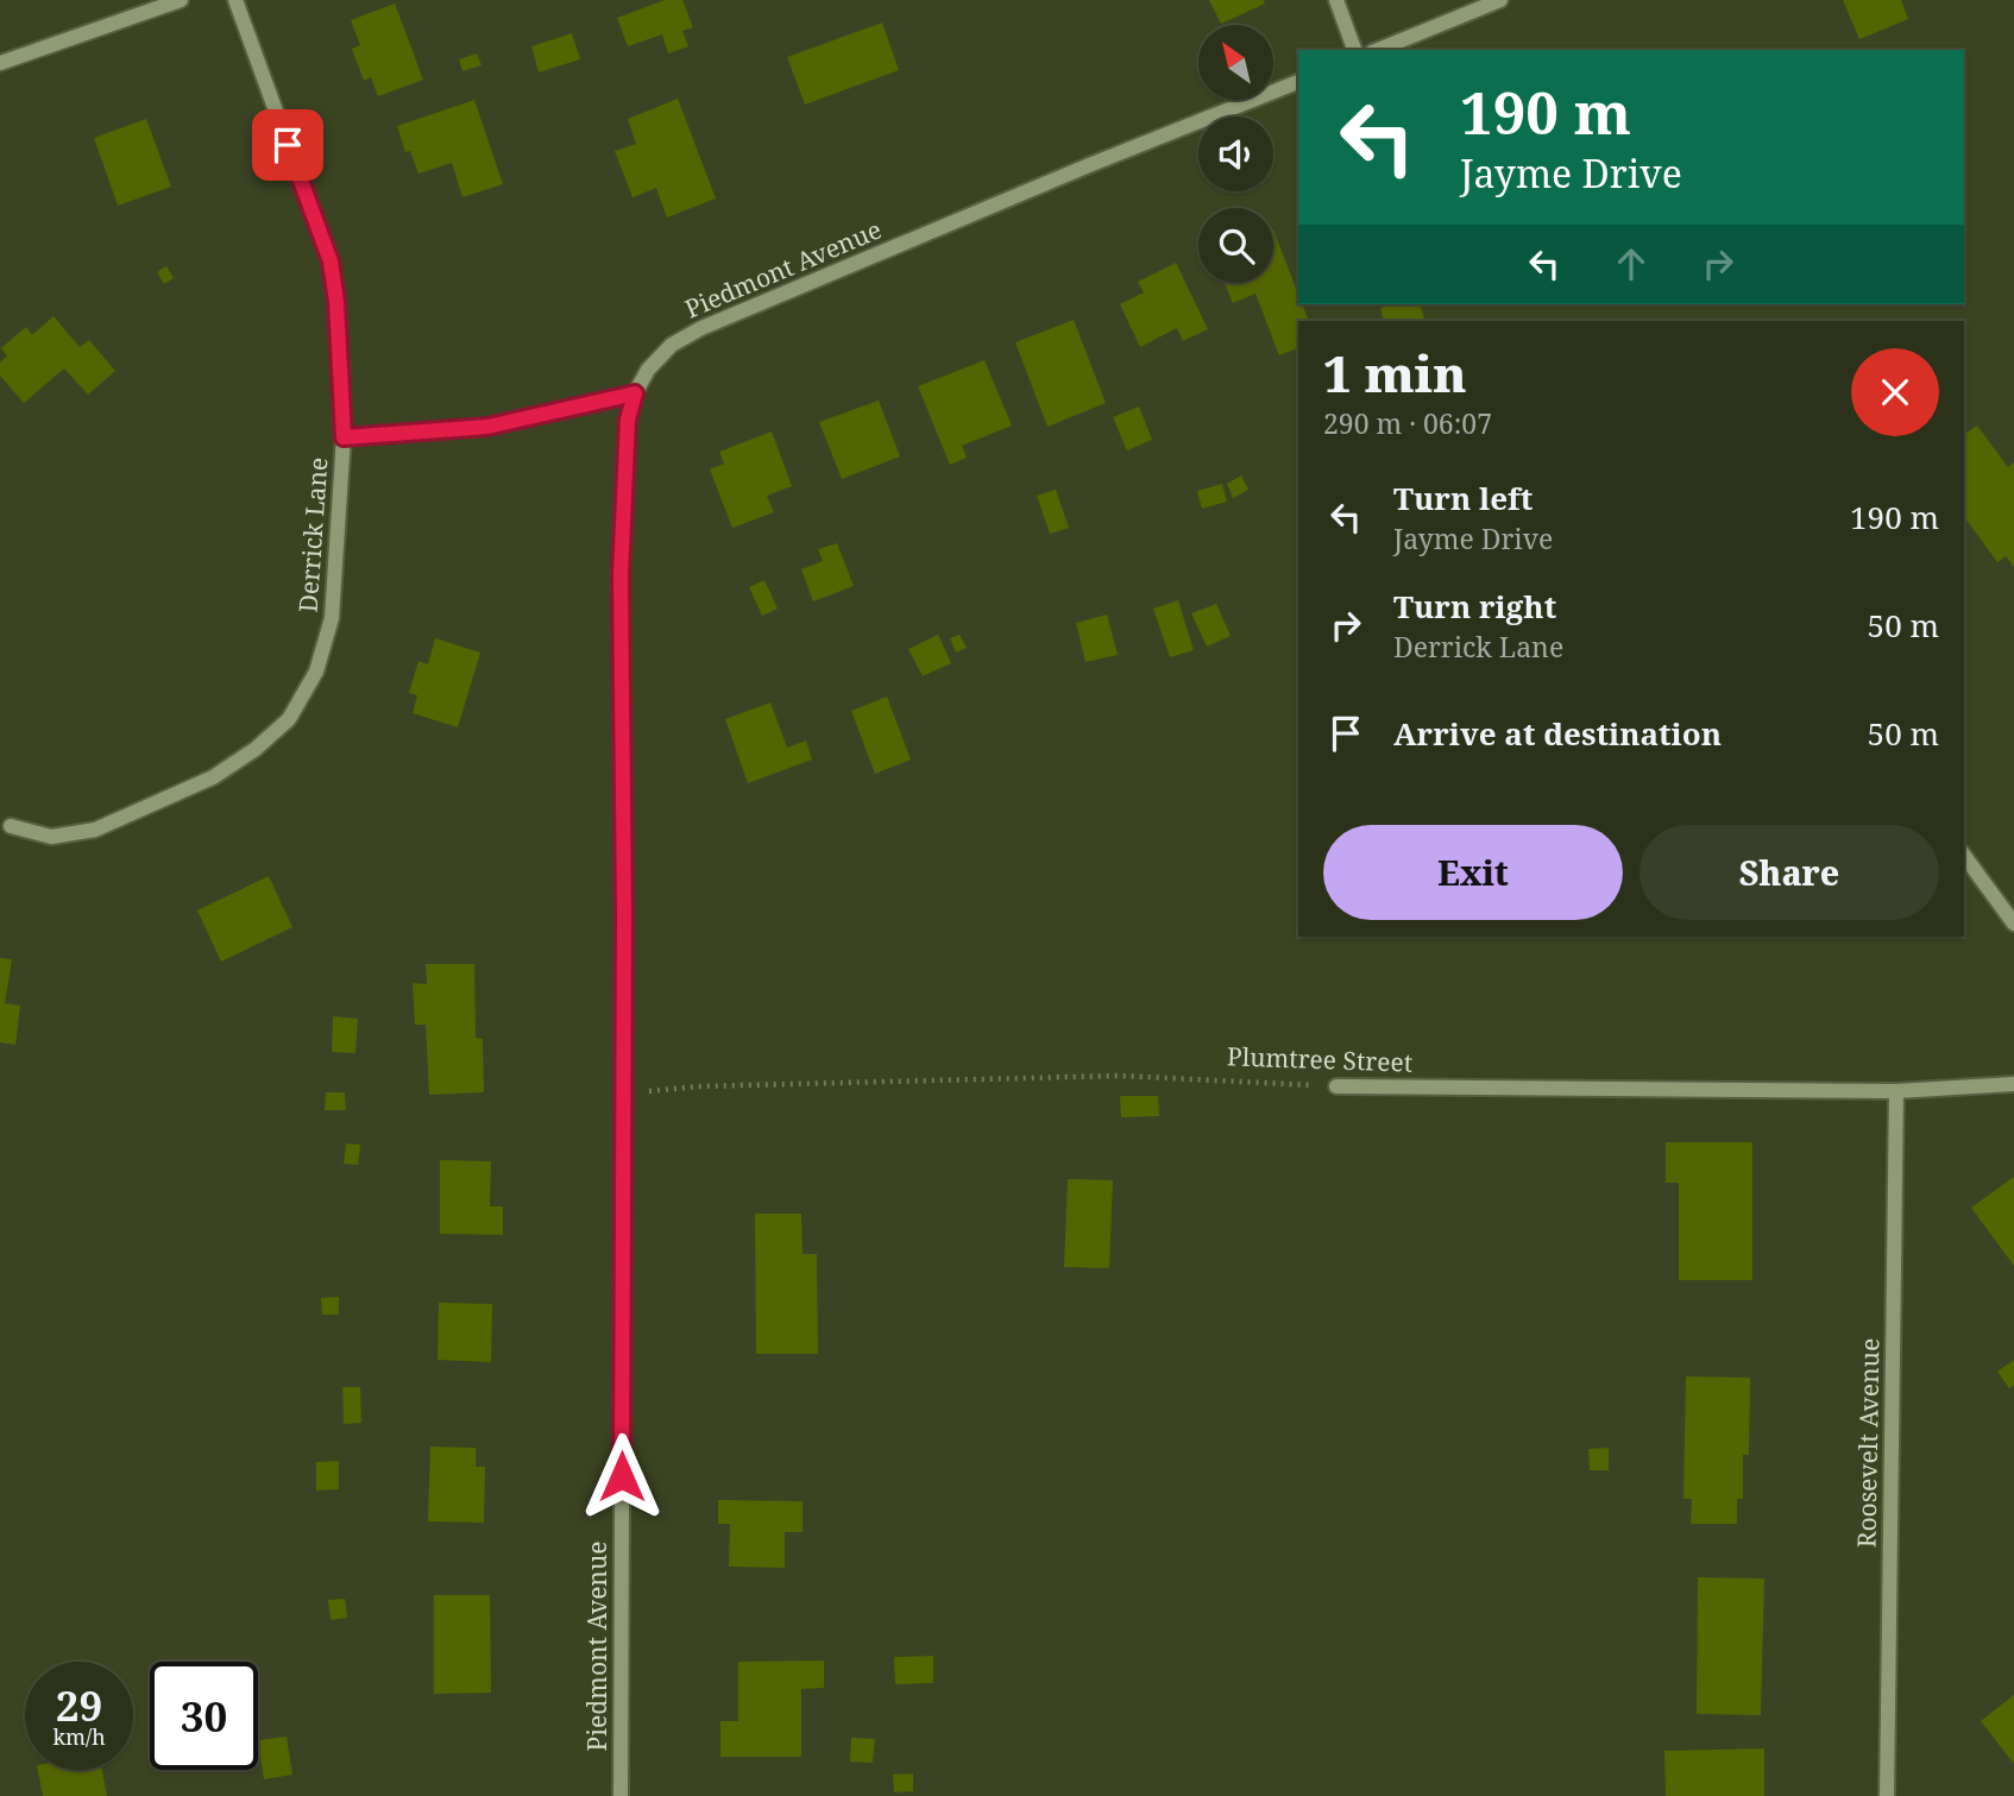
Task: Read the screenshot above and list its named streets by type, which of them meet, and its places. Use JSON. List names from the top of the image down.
{
  "streets": {
    "street": [
      "Piedmont Avenue",
      "Derrick Lane",
      "Plumtree Street",
      "Roosevelt Avenue"
    ]
  },
  "crossings": [
    ["Piedmont Avenue", "Plumtree Street"],
    ["Plumtree Street", "Roosevelt Avenue"]
  ],
  "north": "top left",
  "page": {
    "turn": ["190 m", "Jayme Drive"],
    "heading": ["1 min", "290 m · 06:07"],
    "list": [
      {
        "name": "Turn left",
        "note": "Jayme Drive",
        "value": "190 m"
      },
      {
        "name": "Turn right",
        "note": "Derrick Lane",
        "value": "50 m"
      },
      {
        "name": "Arrive at destination",
        "value": "50 m"
      }
    ],
    "buttons": ["Exit", "Share"],
    "speed": "29 km/h",
    "limit": "30"
  }
}
